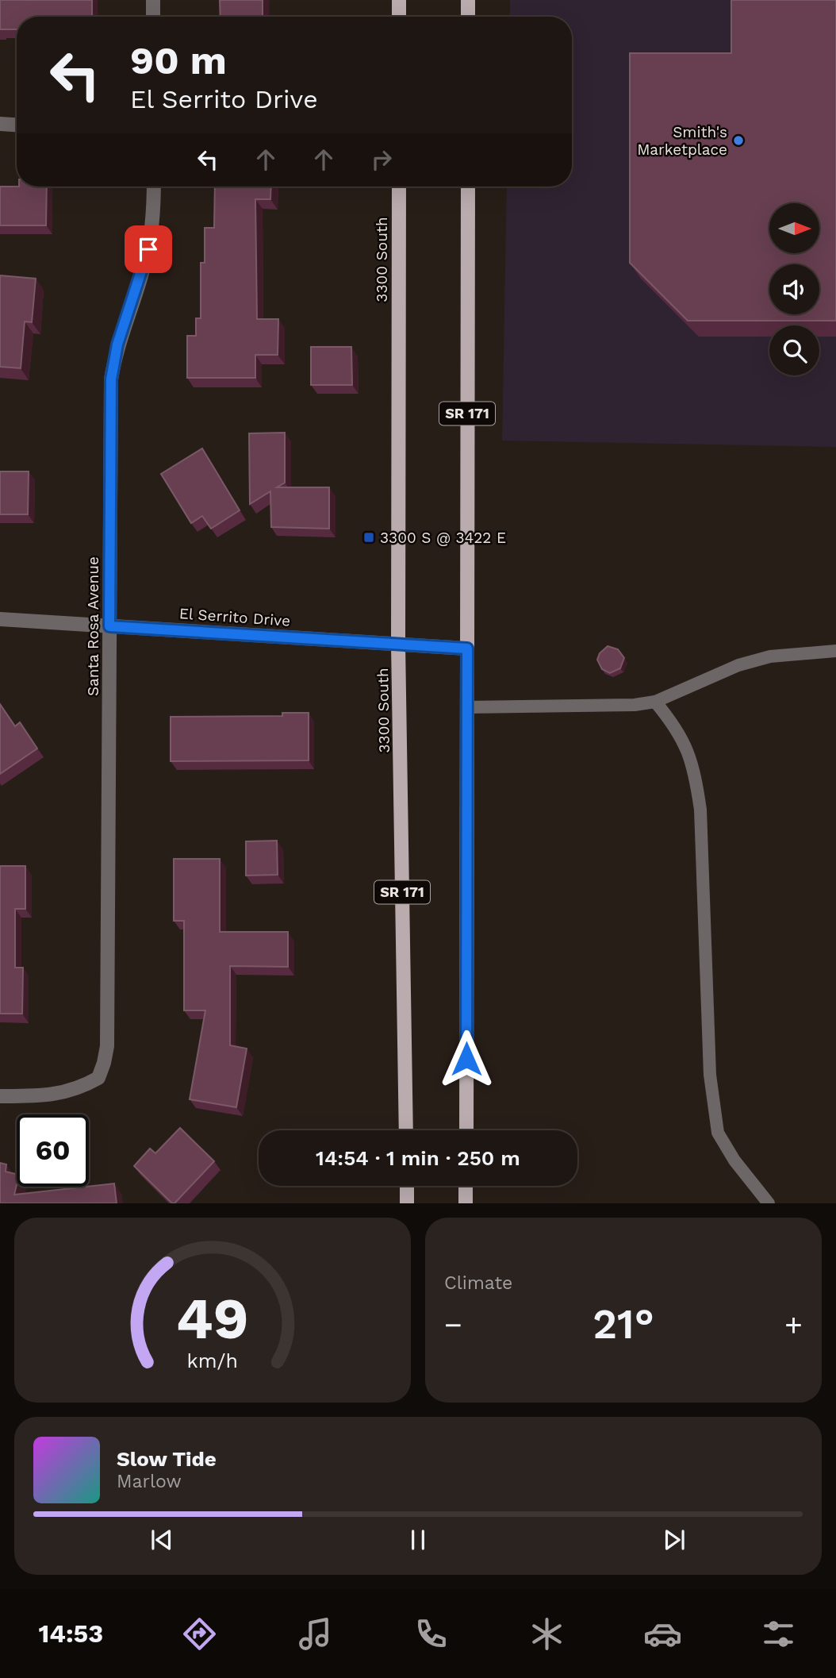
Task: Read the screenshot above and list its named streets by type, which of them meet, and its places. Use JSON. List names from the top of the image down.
{
  "streets": {
    "main road": ["3300 South", "SR 171"],
    "street": ["El Serrito Drive", "Santa Rosa Avenue"]
  },
  "crossings": [
    ["3300 South", "El Serrito Drive"],
    ["SR 171", "El Serrito Drive"],
    ["El Serrito Drive", "Santa Rosa Avenue"]
  ],
  "places": {
    "other": ["Smith's Marketplace"],
    "transit": ["3300 S @ 3422 E"]
  },
  "north": "right",
  "page": {
    "turn": ["90 m", "El Serrito Drive"],
    "limit": "60",
    "trip": "14:54 · 1 min · 250 m",
    "tile": "Climate",
    "heat": ["−", "21°", "+"],
    "song": ["Slow Tide", "Marlow"],
    "tabs": "14:53",
    "gauge": ["49", "km/h"]
  }
}
